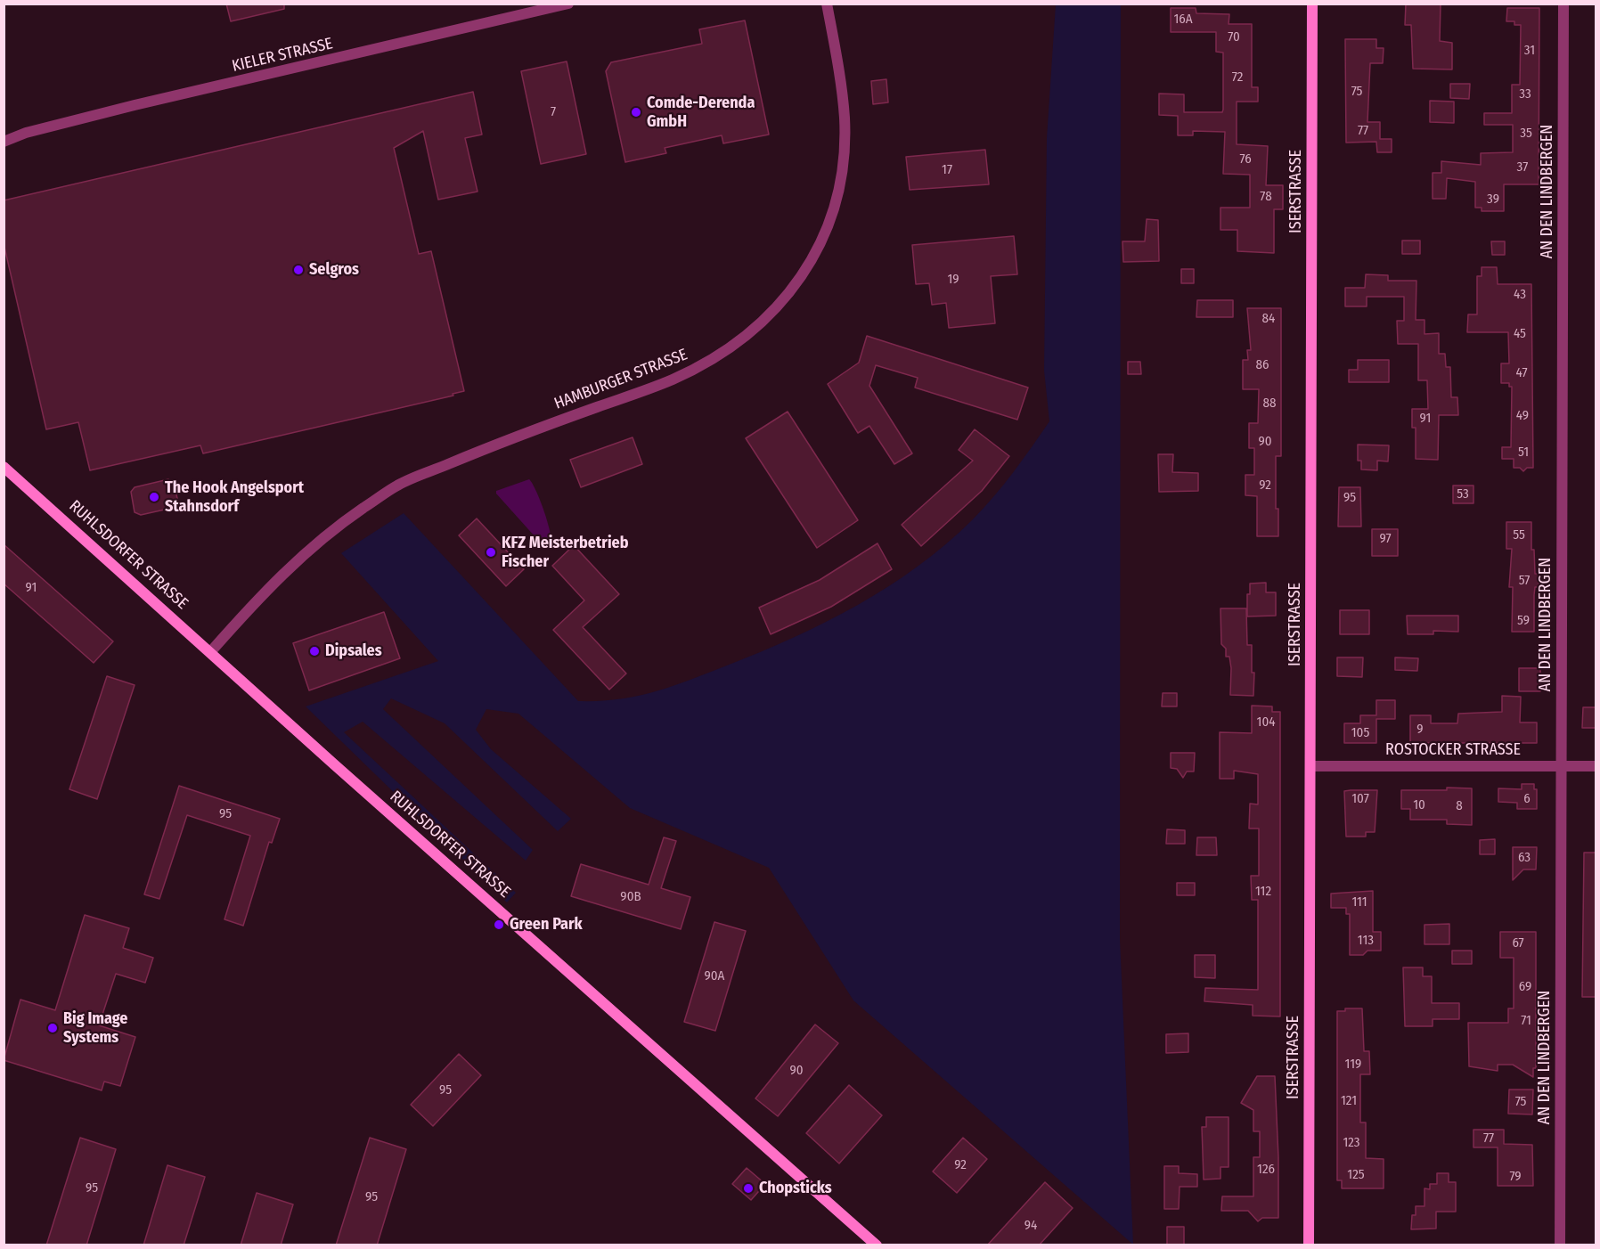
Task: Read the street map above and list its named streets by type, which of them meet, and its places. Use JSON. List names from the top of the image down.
{
  "streets": {
    "street": [
      "KIELER STRASSE",
      "ISERSTRASSE",
      "AN DEN LINDBERGEN",
      "HAMBURGER STRASSE",
      "RUHLSDORFER STRASSE",
      "ROSTOCKER STRASSE"
    ]
  },
  "crossings": [
    ["ISERSTRASSE", "ROSTOCKER STRASSE"],
    ["AN DEN LINDBERGEN", "ROSTOCKER STRASSE"],
    ["HAMBURGER STRASSE", "RUHLSDORFER STRASSE"]
  ],
  "places": [
    "Comde-Derenda GmbH",
    "Selgros",
    "The Hook Angelsport Stahnsdorf",
    "KFZ Meisterbetrieb Fischer",
    "Dipsales",
    "Green Park",
    "Big Image Systems",
    "Chopsticks"
  ],
  "house_numbers": [
    "16A",
    "70",
    "31",
    "72",
    "75",
    "33",
    "7",
    "77",
    "35",
    "76",
    "37",
    "17",
    "78",
    "39",
    "19",
    "43",
    "84",
    "45",
    "86",
    "47",
    "88",
    "49",
    "91",
    "90",
    "51",
    "92",
    "53",
    "95",
    "55",
    "97",
    "57",
    "91",
    "59",
    "104",
    "9",
    "105",
    "107",
    "6",
    "10",
    "8",
    "95",
    "63",
    "112",
    "90B",
    "111",
    "113",
    "67",
    "90A",
    "69",
    "71",
    "119",
    "90",
    "95",
    "121",
    "75",
    "77",
    "123",
    "92",
    "126",
    "125",
    "79",
    "95",
    "95",
    "94"
  ]
}
